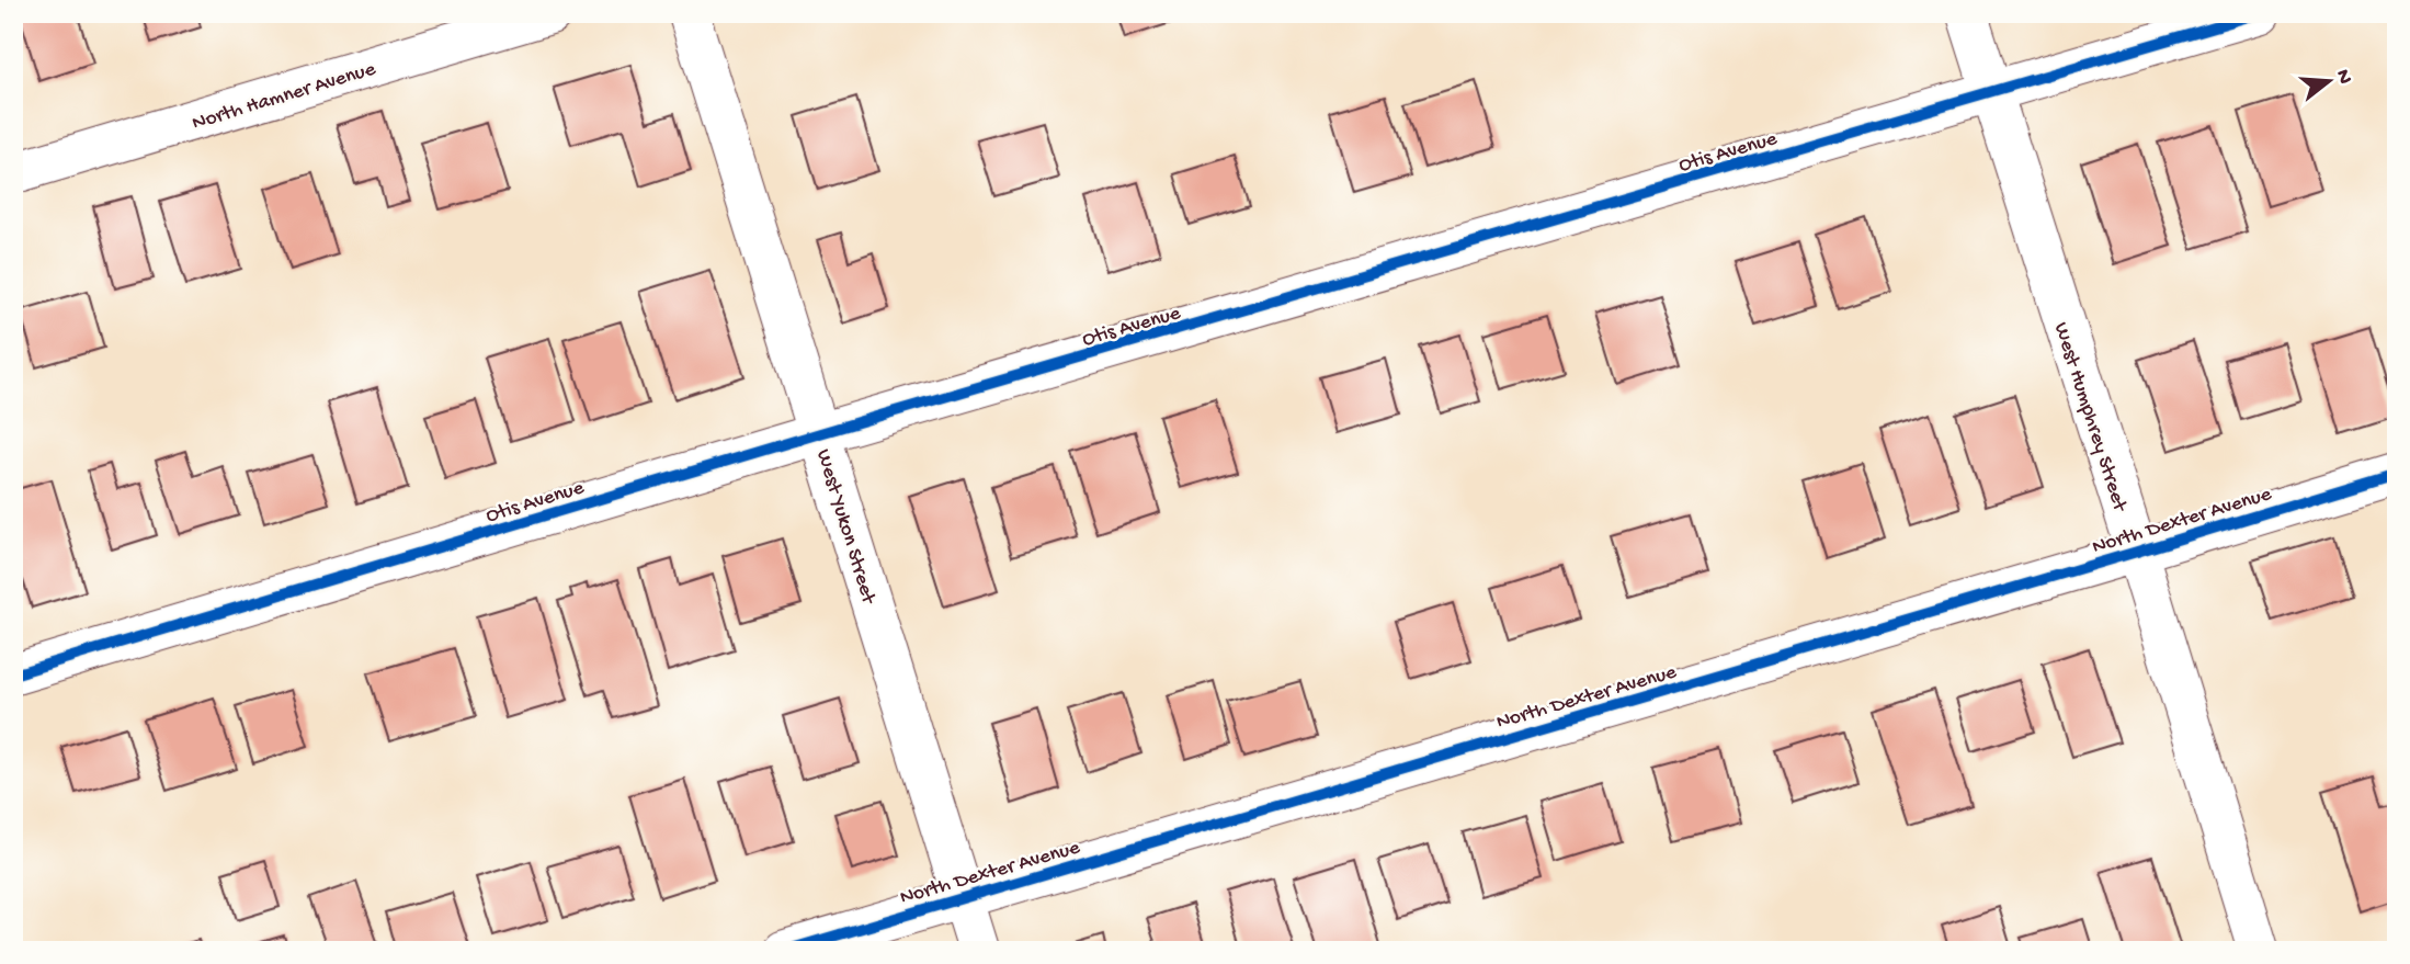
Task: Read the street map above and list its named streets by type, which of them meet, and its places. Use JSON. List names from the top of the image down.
{
  "streets": {
    "street": [
      "North Hamner Avenue",
      "Otis Avenue",
      "West Humphrey Street",
      "North Dexter Avenue",
      "West Yukon Street"
    ]
  },
  "crossings": [
    ["Otis Avenue", "West Humphrey Street"],
    ["Otis Avenue", "West Yukon Street"],
    ["West Humphrey Street", "North Dexter Avenue"],
    ["North Dexter Avenue", "West Yukon Street"]
  ],
  "north": "right"
}
